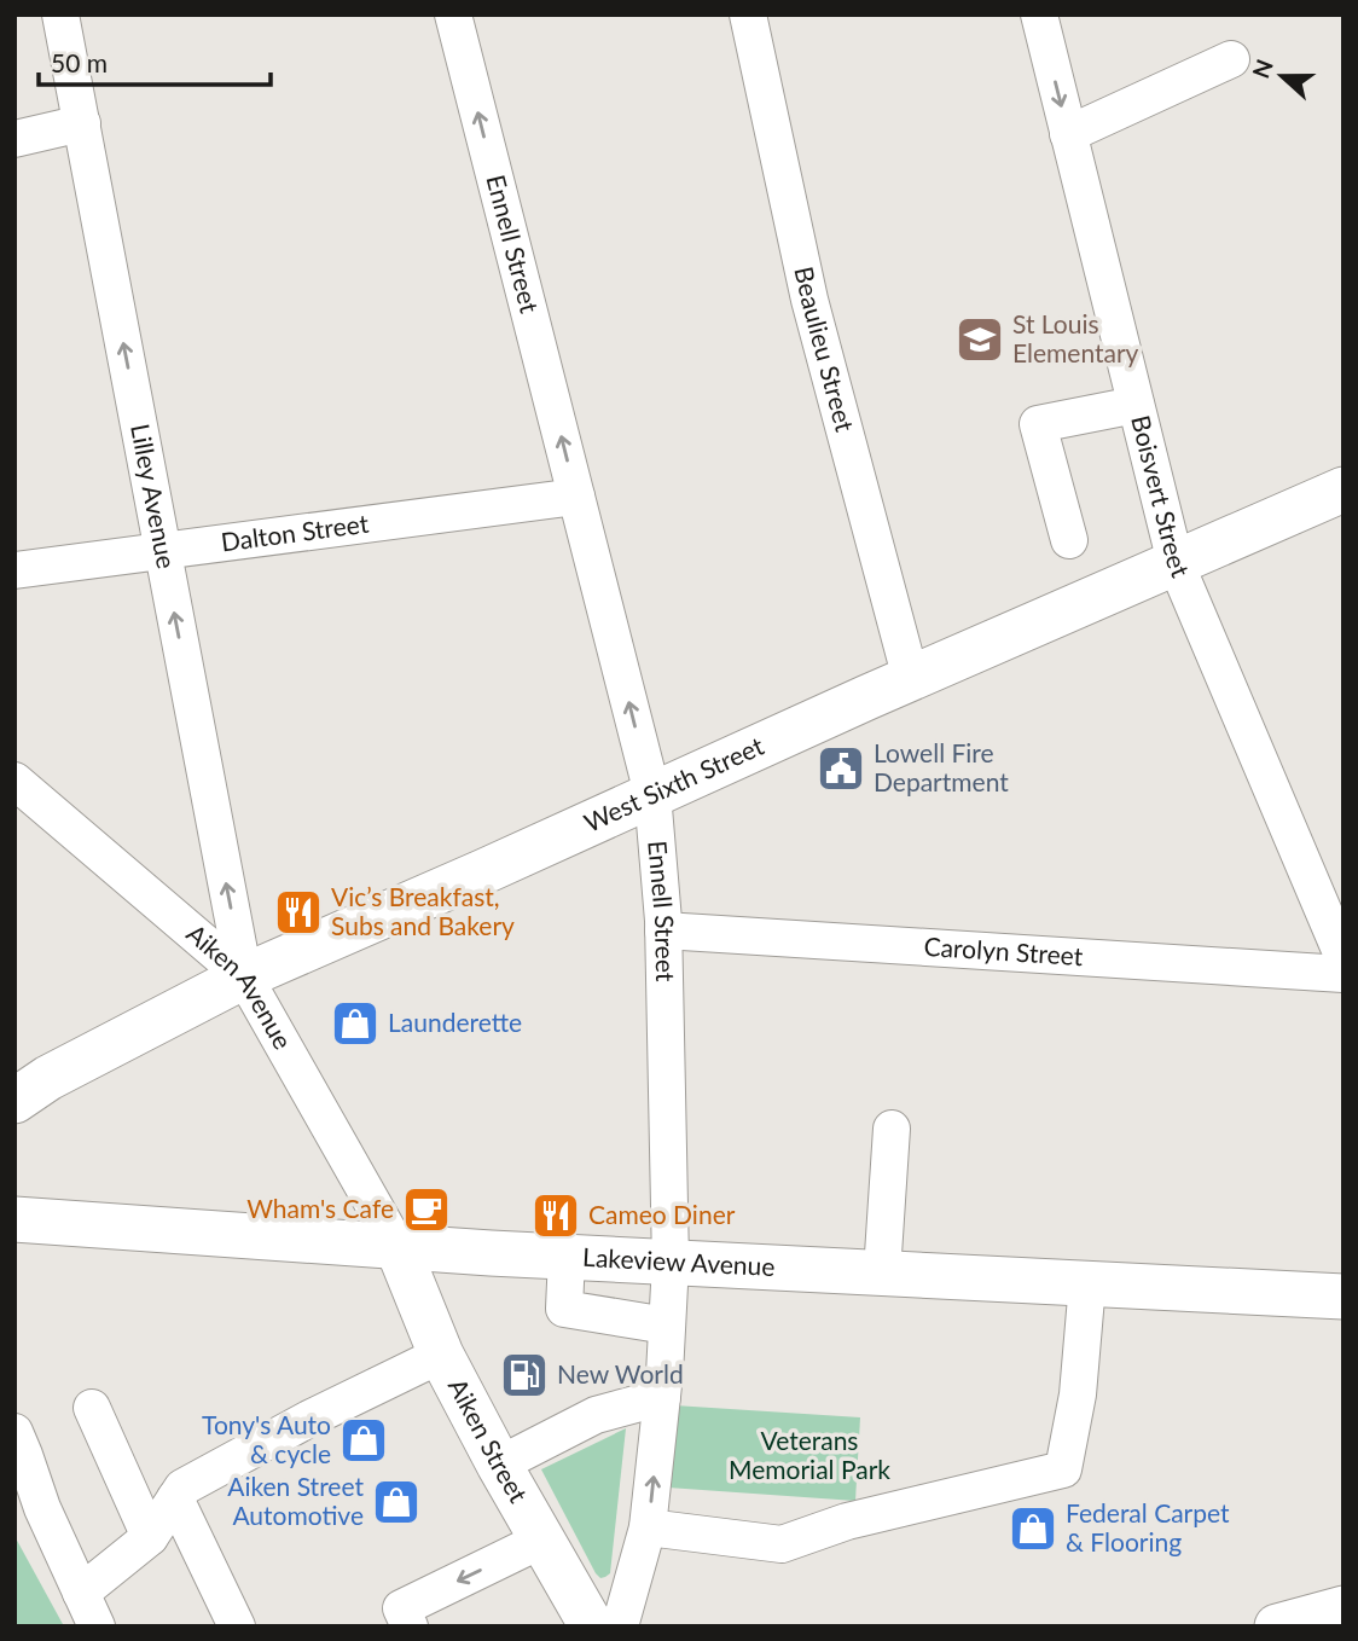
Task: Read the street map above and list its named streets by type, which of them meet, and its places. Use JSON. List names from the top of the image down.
{
  "streets": {
    "main road": ["West Sixth Street", "Lakeview Avenue", "Aiken Street"],
    "street": [
      "Ennell Street",
      "Beaulieu Street",
      "Lilley Avenue",
      "Boisvert Street",
      "Dalton Street",
      "Carolyn Street",
      "Aiken Avenue"
    ]
  },
  "crossings": [
    ["Ennell Street", "Dalton Street"],
    ["Ennell Street", "West Sixth Street"],
    ["Ennell Street", "Carolyn Street"],
    ["Ennell Street", "Lakeview Avenue"],
    ["Beaulieu Street", "West Sixth Street"],
    ["Lilley Avenue", "Dalton Street"],
    ["Lilley Avenue", "West Sixth Street"],
    ["Lilley Avenue", "Aiken Avenue"],
    ["Boisvert Street", "West Sixth Street"],
    ["West Sixth Street", "Aiken Avenue"],
    ["Aiken Avenue", "Lakeview Avenue"],
    ["Aiken Avenue", "Aiken Street"],
    ["Lakeview Avenue", "Aiken Street"]
  ],
  "one_way": ["Ennell Street", "Lilley Avenue"],
  "parks": ["Veterans Memorial Park"],
  "places": {
    "school or university": ["St Louis Elementary"],
    "public building": ["Lowell Fire Department"],
    "restaurant": ["Vic’s Breakfast, Subs and Bakery", "Cameo Diner"],
    "shop": [
      "Launderette",
      "Tony's Auto & cycle",
      "Aiken Street Automotive",
      "Federal Carpet & Flooring"
    ],
    "cafe": ["Wham's Cafe"],
    "fuel station": ["New World"]
  },
  "scale_bar": "50 m",
  "north": "left"
}
